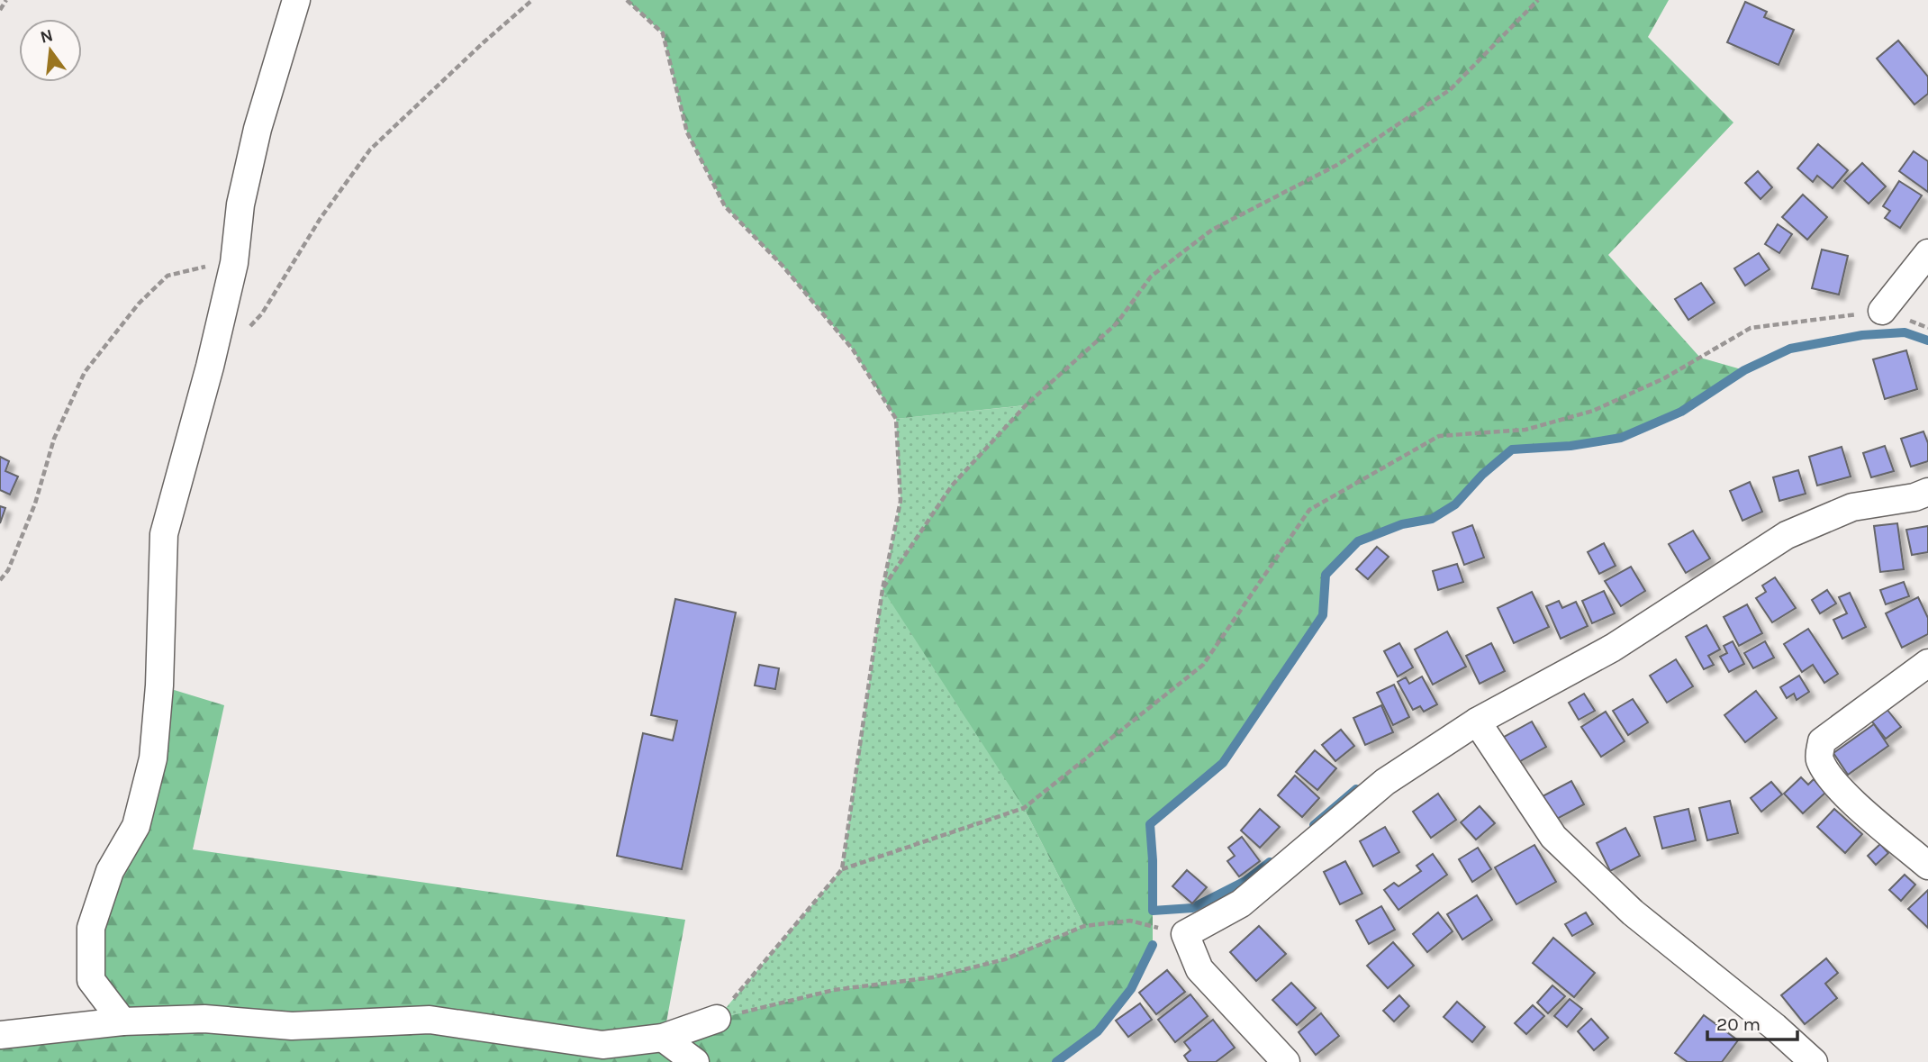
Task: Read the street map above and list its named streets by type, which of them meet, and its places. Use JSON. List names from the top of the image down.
{
  "scale_bar": "20 m",
  "north": "top"
}
